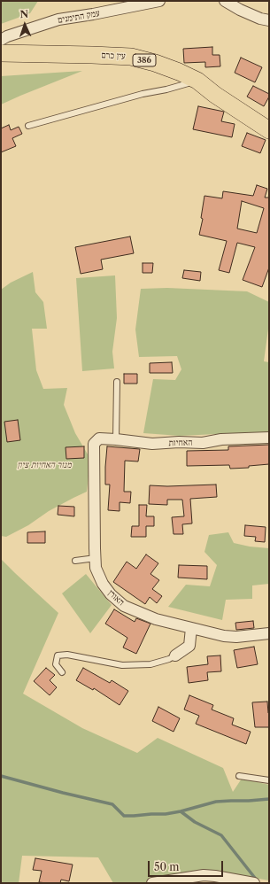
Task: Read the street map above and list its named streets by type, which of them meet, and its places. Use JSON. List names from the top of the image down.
{
  "streets": {
    "main road": ["עין כרם", "386"],
    "street": ["עמק התימנים", "האחיות", "האורן"]
  },
  "crossings": [
    ["האחיות", "האורן"]
  ],
  "parks": ["מנזר האחיות ציון"],
  "scale_bar": "50 m",
  "north": "top"
}
